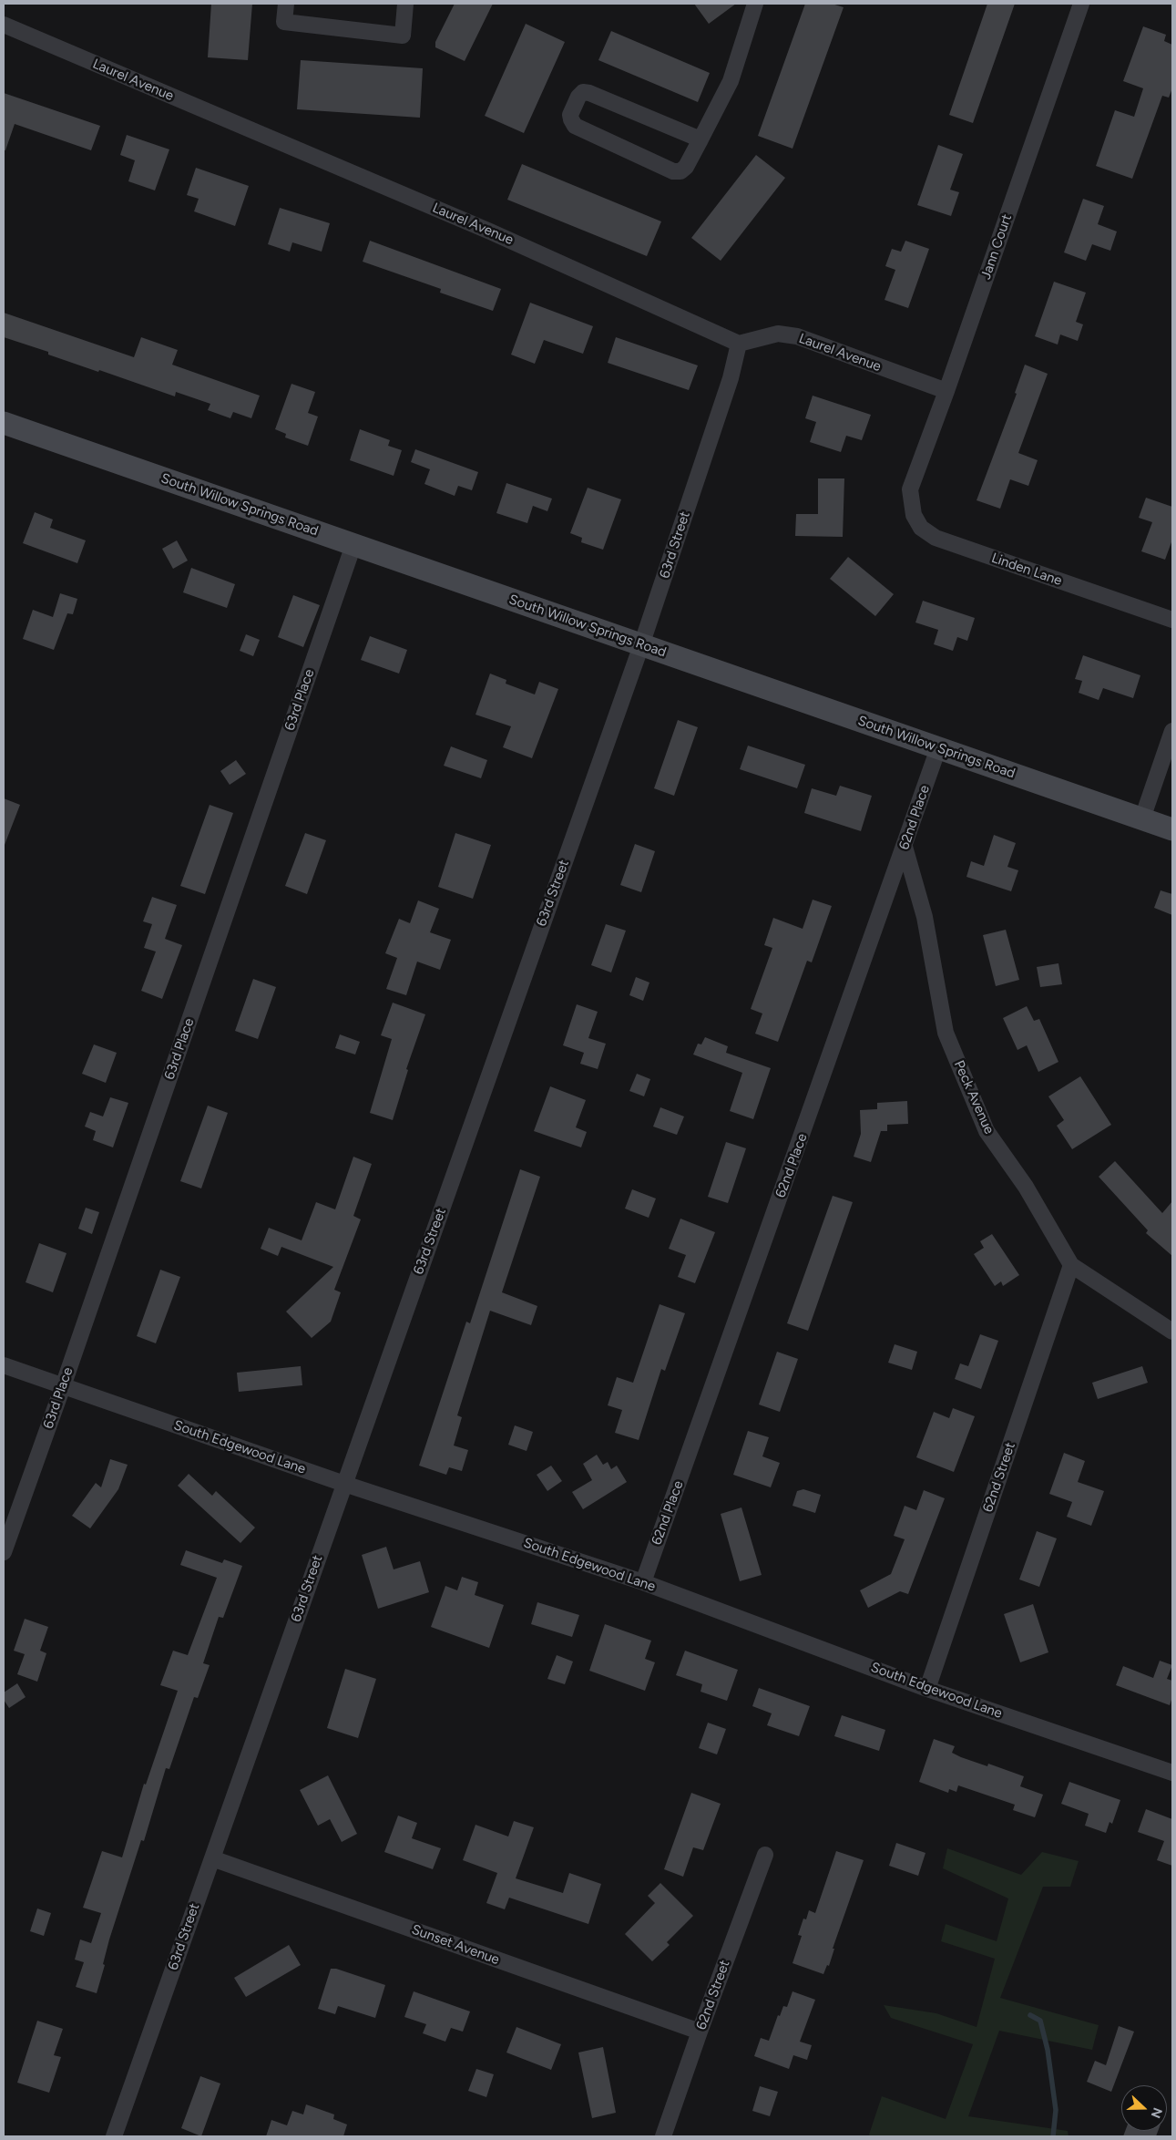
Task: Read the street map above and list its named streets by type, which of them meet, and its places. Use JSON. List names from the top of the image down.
{
  "streets": {
    "street": [
      "Laurel Avenue",
      "Jann Court",
      "South Willow Springs Road",
      "63rd Street",
      "Linden Lane",
      "63rd Place",
      "62nd Place",
      "Peck Avenue",
      "South Edgewood Lane",
      "62nd Street",
      "Sunset Avenue"
    ]
  },
  "crossings": [
    ["Laurel Avenue", "Jann Court"],
    ["Laurel Avenue", "63rd Street"],
    ["Jann Court", "Linden Lane"],
    ["South Willow Springs Road", "63rd Street"],
    ["South Willow Springs Road", "63rd Place"],
    ["South Willow Springs Road", "62nd Place"],
    ["63rd Street", "South Edgewood Lane"],
    ["63rd Street", "Sunset Avenue"],
    ["63rd Place", "South Edgewood Lane"],
    ["62nd Place", "Peck Avenue"],
    ["62nd Place", "South Edgewood Lane"],
    ["Peck Avenue", "62nd Street"],
    ["South Edgewood Lane", "62nd Street"],
    ["62nd Street", "Sunset Avenue"]
  ],
  "north": "right"
}
